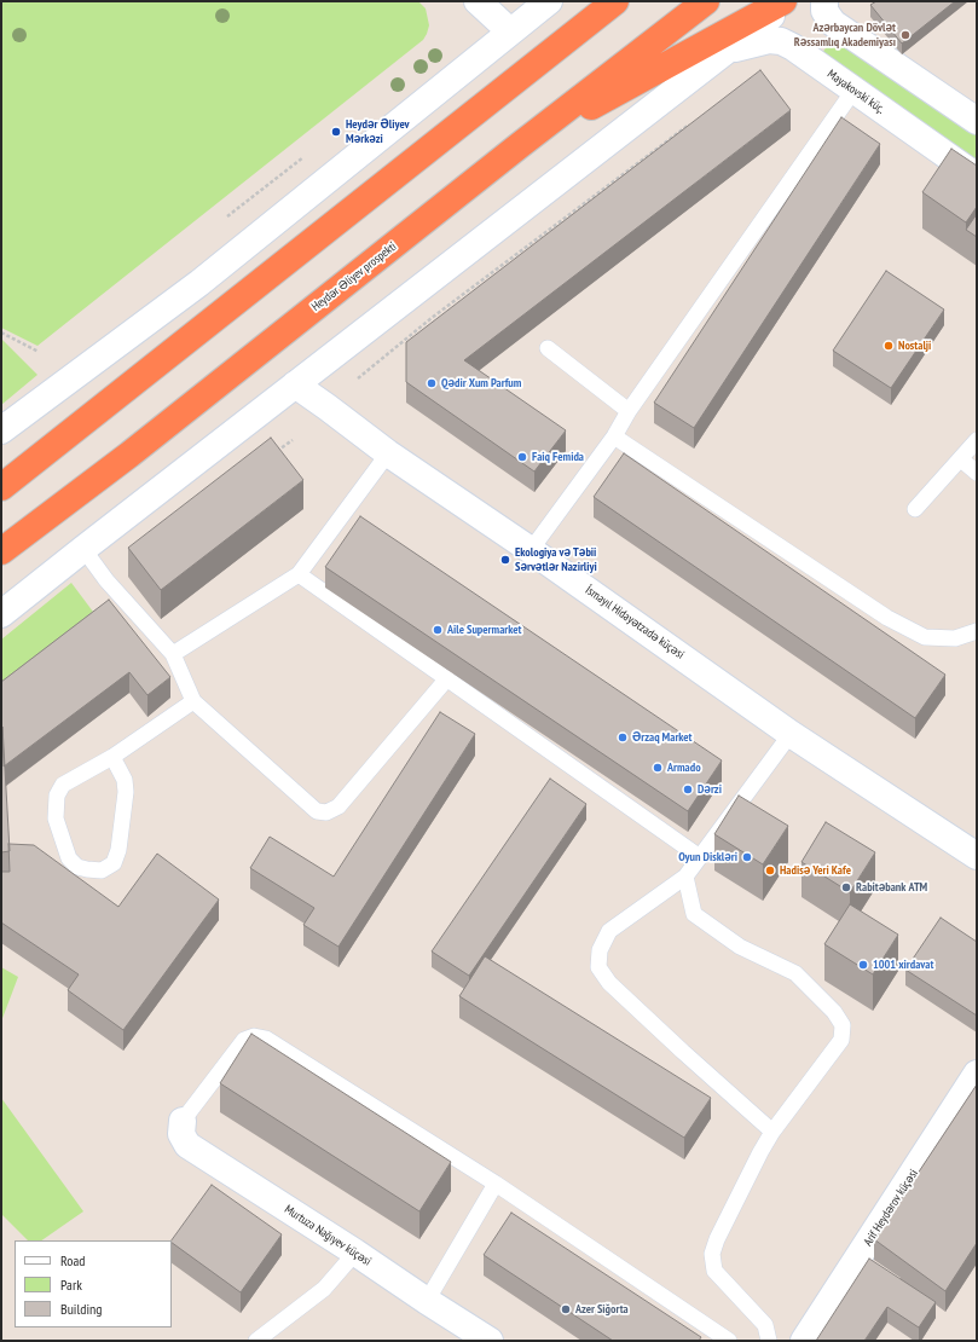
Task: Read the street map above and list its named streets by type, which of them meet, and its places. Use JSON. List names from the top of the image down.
{
  "streets": {
    "highway": ["Heydər Əliyev prospekti"],
    "street": [
      "Mayakovski küç.",
      "İsmayıl Hidayətzadə küçəsi",
      "Arif Heydərov küçəsi",
      "Murtuza Nağıyev küçəsi"
    ]
  },
  "places": [
    "Azərbaycan Dövlət Rəssamlıq Akademiyası",
    "Heydər Əliyev Mərkəzi",
    "Nostalji",
    "Qədir Xum Parfum",
    "Faiq Femida",
    "Ekologiya və Təbii Sərvətlər Nazirliyi",
    "Aile Supermarket",
    "Ərzaq Market",
    "Armado",
    "Dərzi",
    "Oyun Diskləri",
    "Hadisə Yeri Kafe",
    "Rabitəbank ATM",
    "1001 xirdavat",
    "Azer Siğorta"
  ],
  "legend": ["Road", "Park", "Building"]
}
